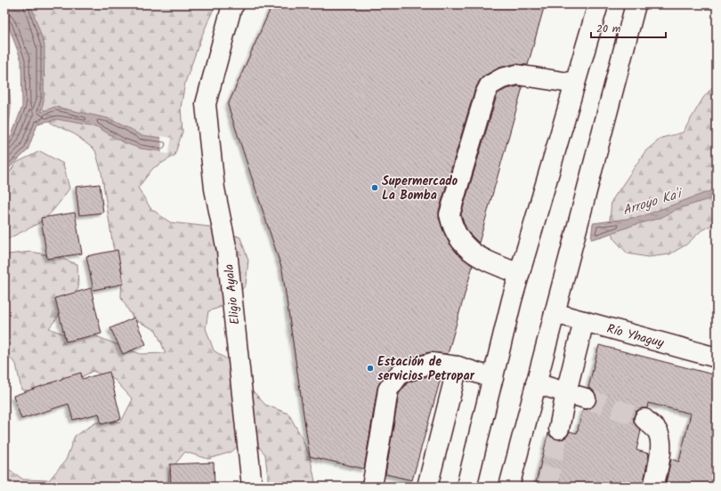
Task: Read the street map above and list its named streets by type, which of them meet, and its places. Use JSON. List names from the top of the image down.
{
  "streets": {
    "main road": ["Eligio Ayala", "Río Yhaguy"]
  },
  "water": ["Arroyo Ka'i"],
  "places": ["Supermercado La Bomba", "Estación de servicios Petropar"],
  "scale_bar": "20 m"
}
